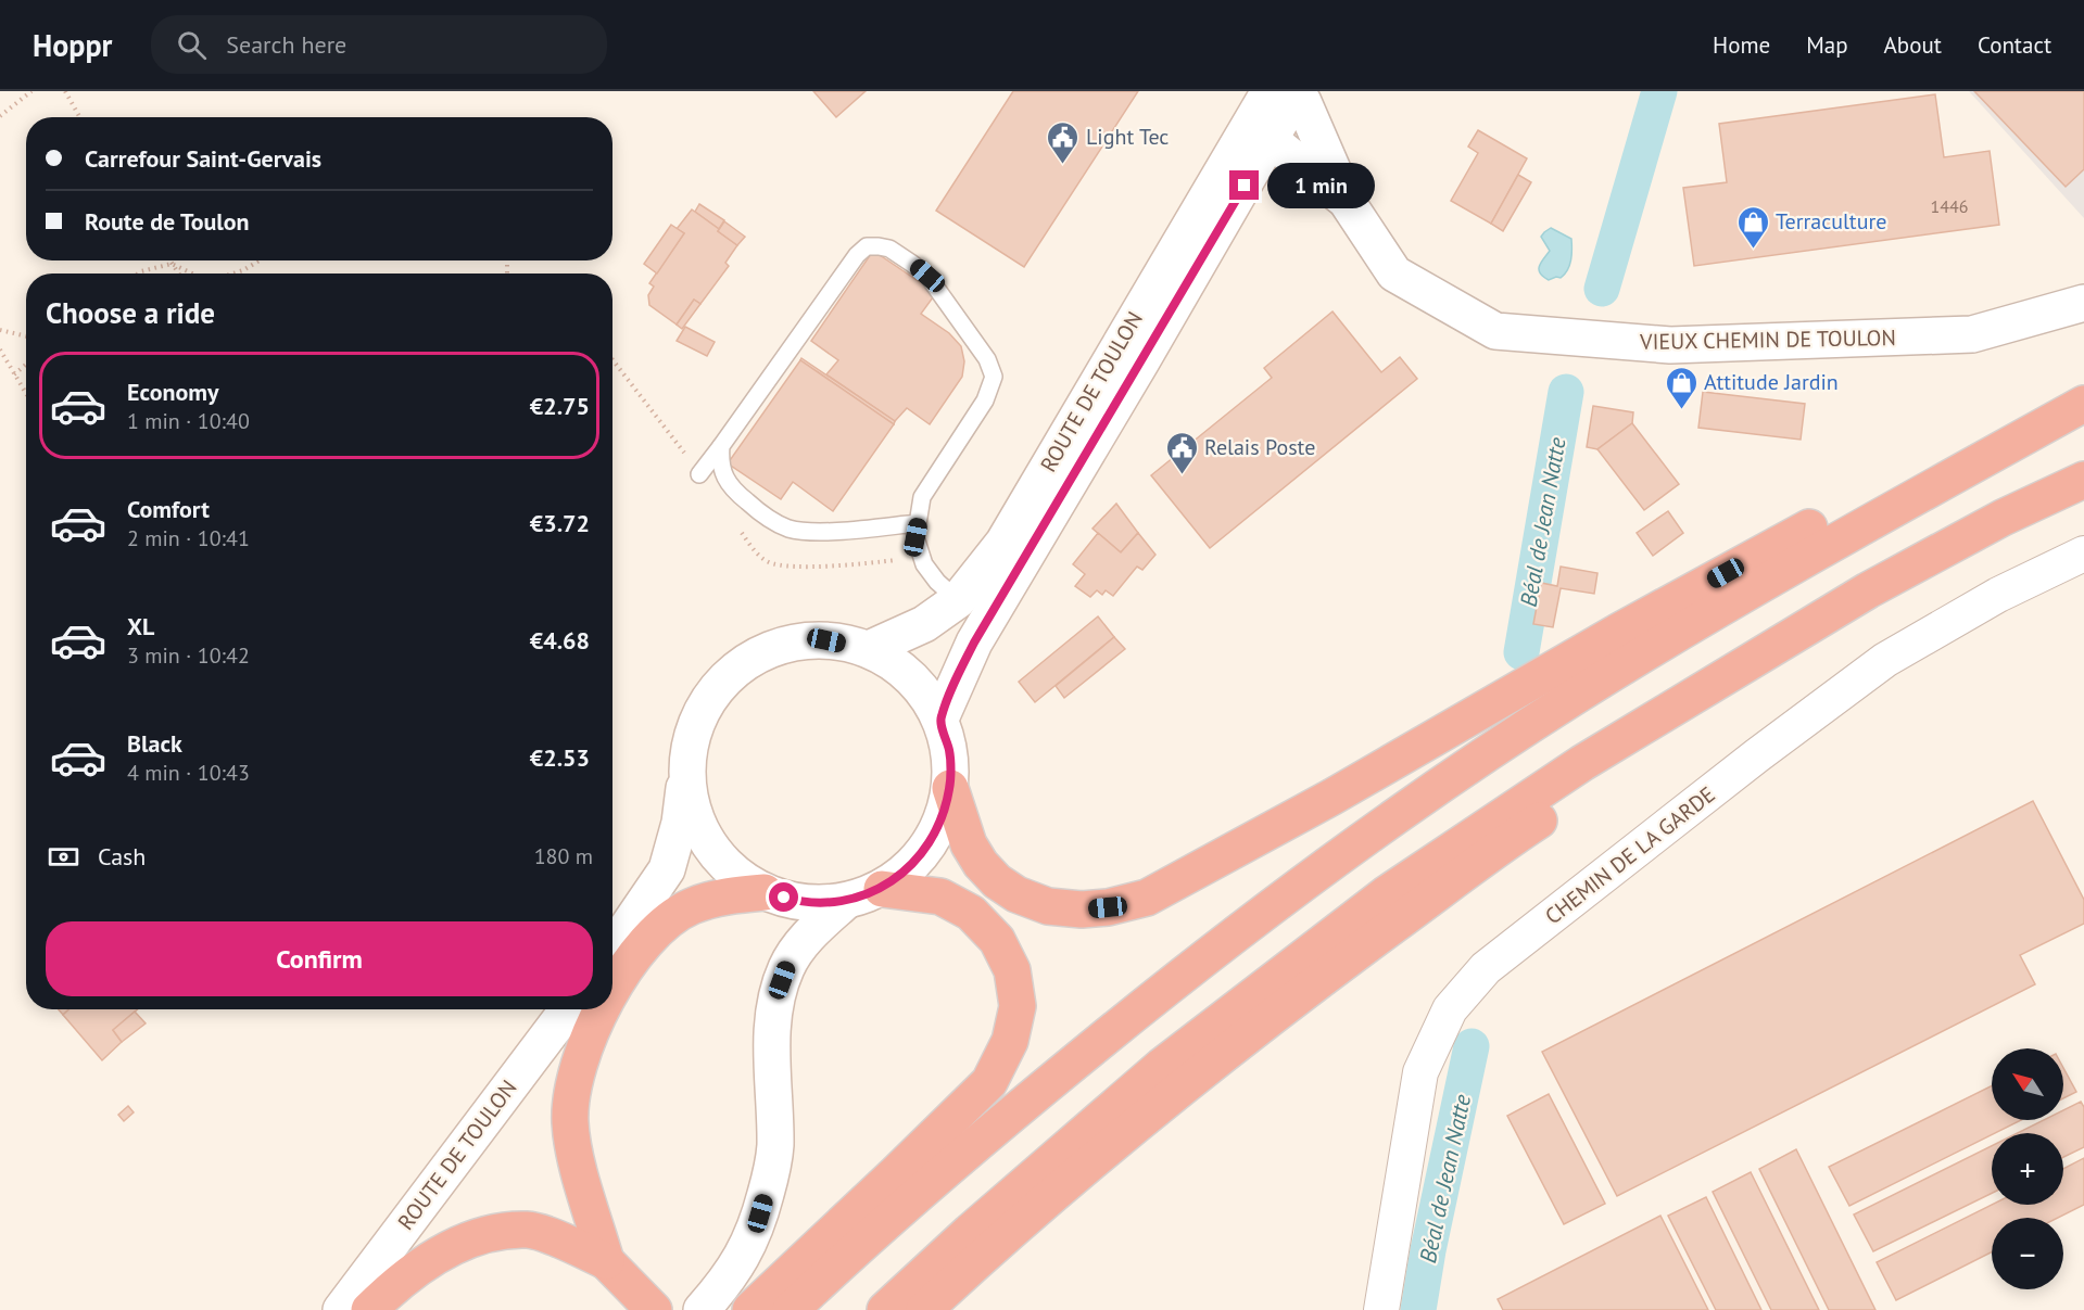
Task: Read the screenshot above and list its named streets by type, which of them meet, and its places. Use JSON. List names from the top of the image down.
{
  "streets": {
    "main road": ["VIEUX CHEMIN DE TOULON", "ROUTE DE TOULON"],
    "street": ["CHEMIN DE LA GARDE"]
  },
  "water": ["Béal de Jean Natte"],
  "places": {
    "public building": ["Light Tec", "Relais Poste"],
    "shop": ["Terraculture", "Attitude Jardin"]
  },
  "house_numbers": ["1446"],
  "north": "top left",
  "page": {
    "header": "Hoppr",
    "search": "Search here",
    "nav": [
      "Home",
      "Map",
      "About",
      "Contact"
    ],
    "banner": ["Carrefour Saint-Gervais", "Route de Toulon"],
    "bubble": "1 min",
    "heading": "Choose a ride",
    "list": [
      {
        "name": "Economy",
        "note": "1 min · 10:40",
        "value": "€2.75"
      },
      {
        "name": "Comfort",
        "note": "2 min · 10:41",
        "value": "€3.72"
      },
      {
        "name": "XL",
        "note": "3 min · 10:42",
        "value": "€4.68"
      },
      {
        "name": "Black",
        "note": "4 min · 10:43",
        "value": "€2.53"
      }
    ],
    "pay": ["Cash", "180 m"],
    "buttons": "Confirm",
    "map_buttons": ["+", "−"]
  }
}
